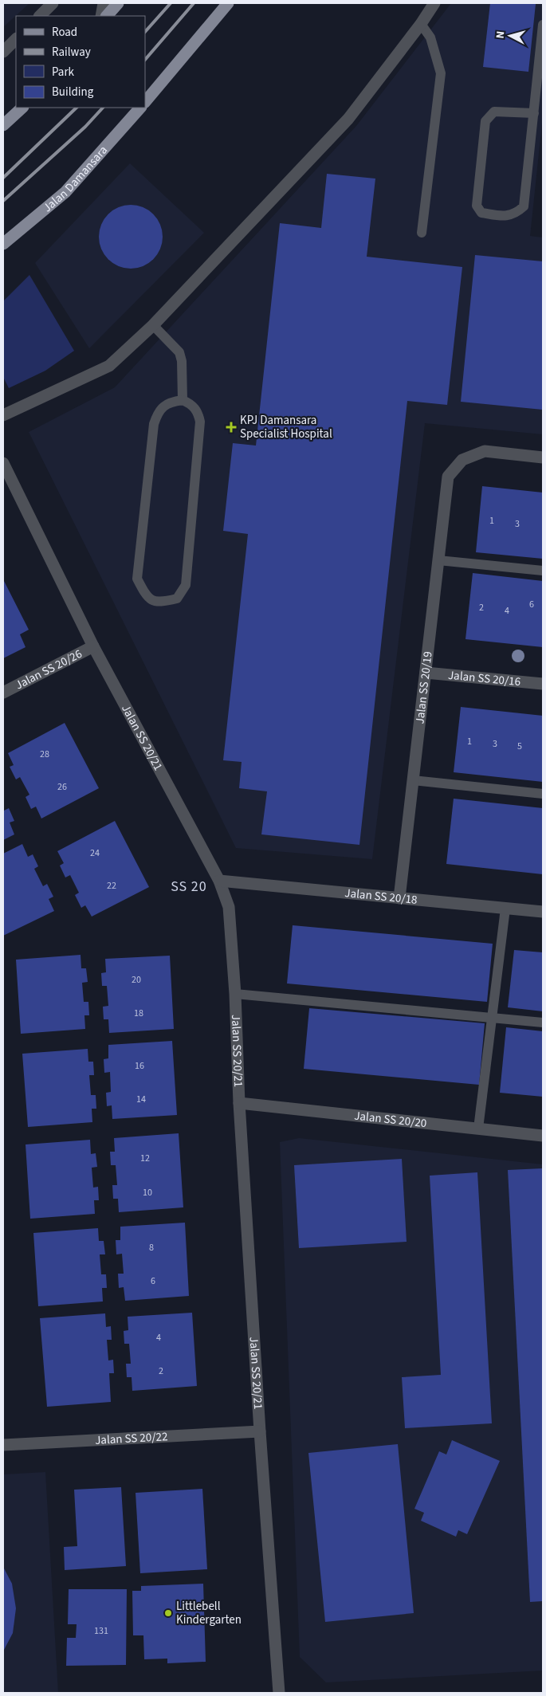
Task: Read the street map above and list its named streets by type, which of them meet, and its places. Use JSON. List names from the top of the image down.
{
  "streets": {
    "main road": ["Jalan Damansara"],
    "street": [
      "Jalan SS 20/26",
      "Jalan SS 20/16",
      "Jalan SS 20/19",
      "Jalan SS 20/21",
      "Jalan SS 20/18",
      "Jalan SS 20/20",
      "Jalan SS 20/22"
    ]
  },
  "crossings": [
    ["Jalan SS 20/26", "Jalan SS 20/21"],
    ["Jalan SS 20/16", "Jalan SS 20/19"],
    ["Jalan SS 20/19", "Jalan SS 20/18"],
    ["Jalan SS 20/21", "Jalan SS 20/18"],
    ["Jalan SS 20/21", "Jalan SS 20/20"],
    ["Jalan SS 20/21", "Jalan SS 20/22"]
  ],
  "districts": ["SS 20"],
  "places": {
    "health": ["KPJ Damansara Specialist Hospital"],
    "other": ["Littlebell Kindergarten"]
  },
  "house_numbers": [
    "1",
    "3",
    "6",
    "2",
    "4",
    "1",
    "3",
    "5",
    "28",
    "26",
    "24",
    "22",
    "20",
    "18",
    "16",
    "14",
    "12",
    "10",
    "8",
    "6",
    "4",
    "2",
    "131"
  ],
  "legend": [
    "Road",
    "Railway",
    "Park",
    "Building"
  ],
  "north": "left"
}
